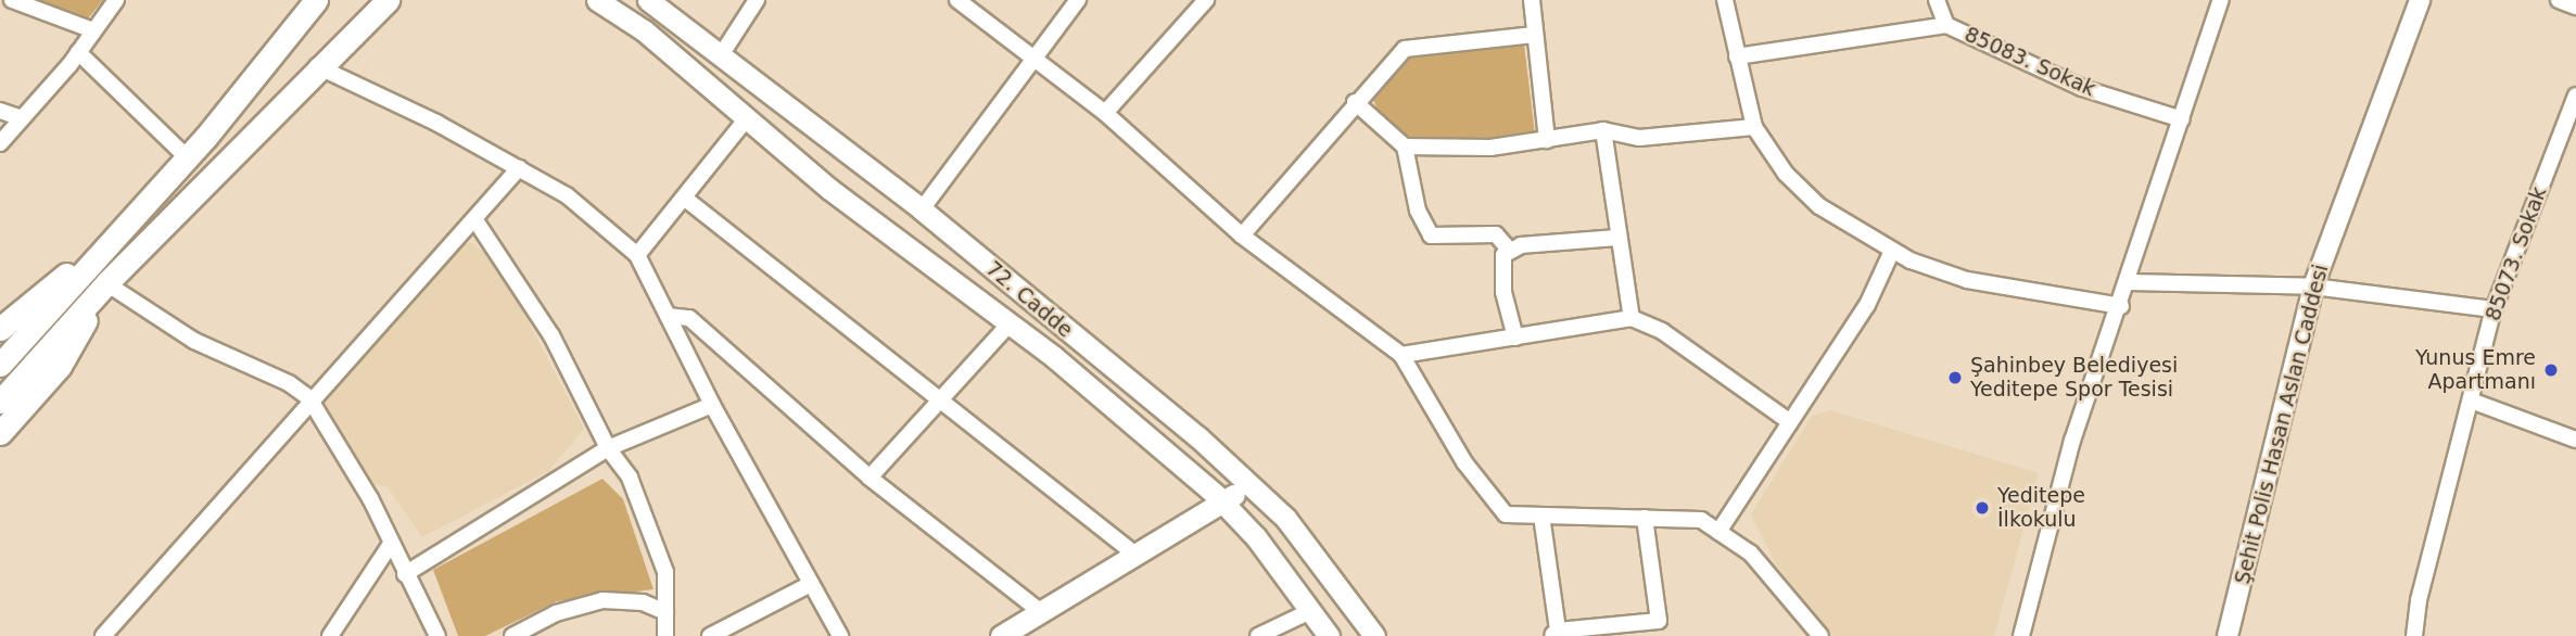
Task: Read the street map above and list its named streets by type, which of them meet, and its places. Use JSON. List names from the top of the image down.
{
  "streets": {
    "main road": ["72. Cadde"],
    "street": ["85083. Sokak", "85073. Sokak", "Şehit Polis Hasan Aslan Caddesi"]
  },
  "places": ["Yunus Emre Apartmanı", "Şahinbey Belediyesi Yeditepe Spor Tesisi", "Yeditepe İlkokulu"]
}
